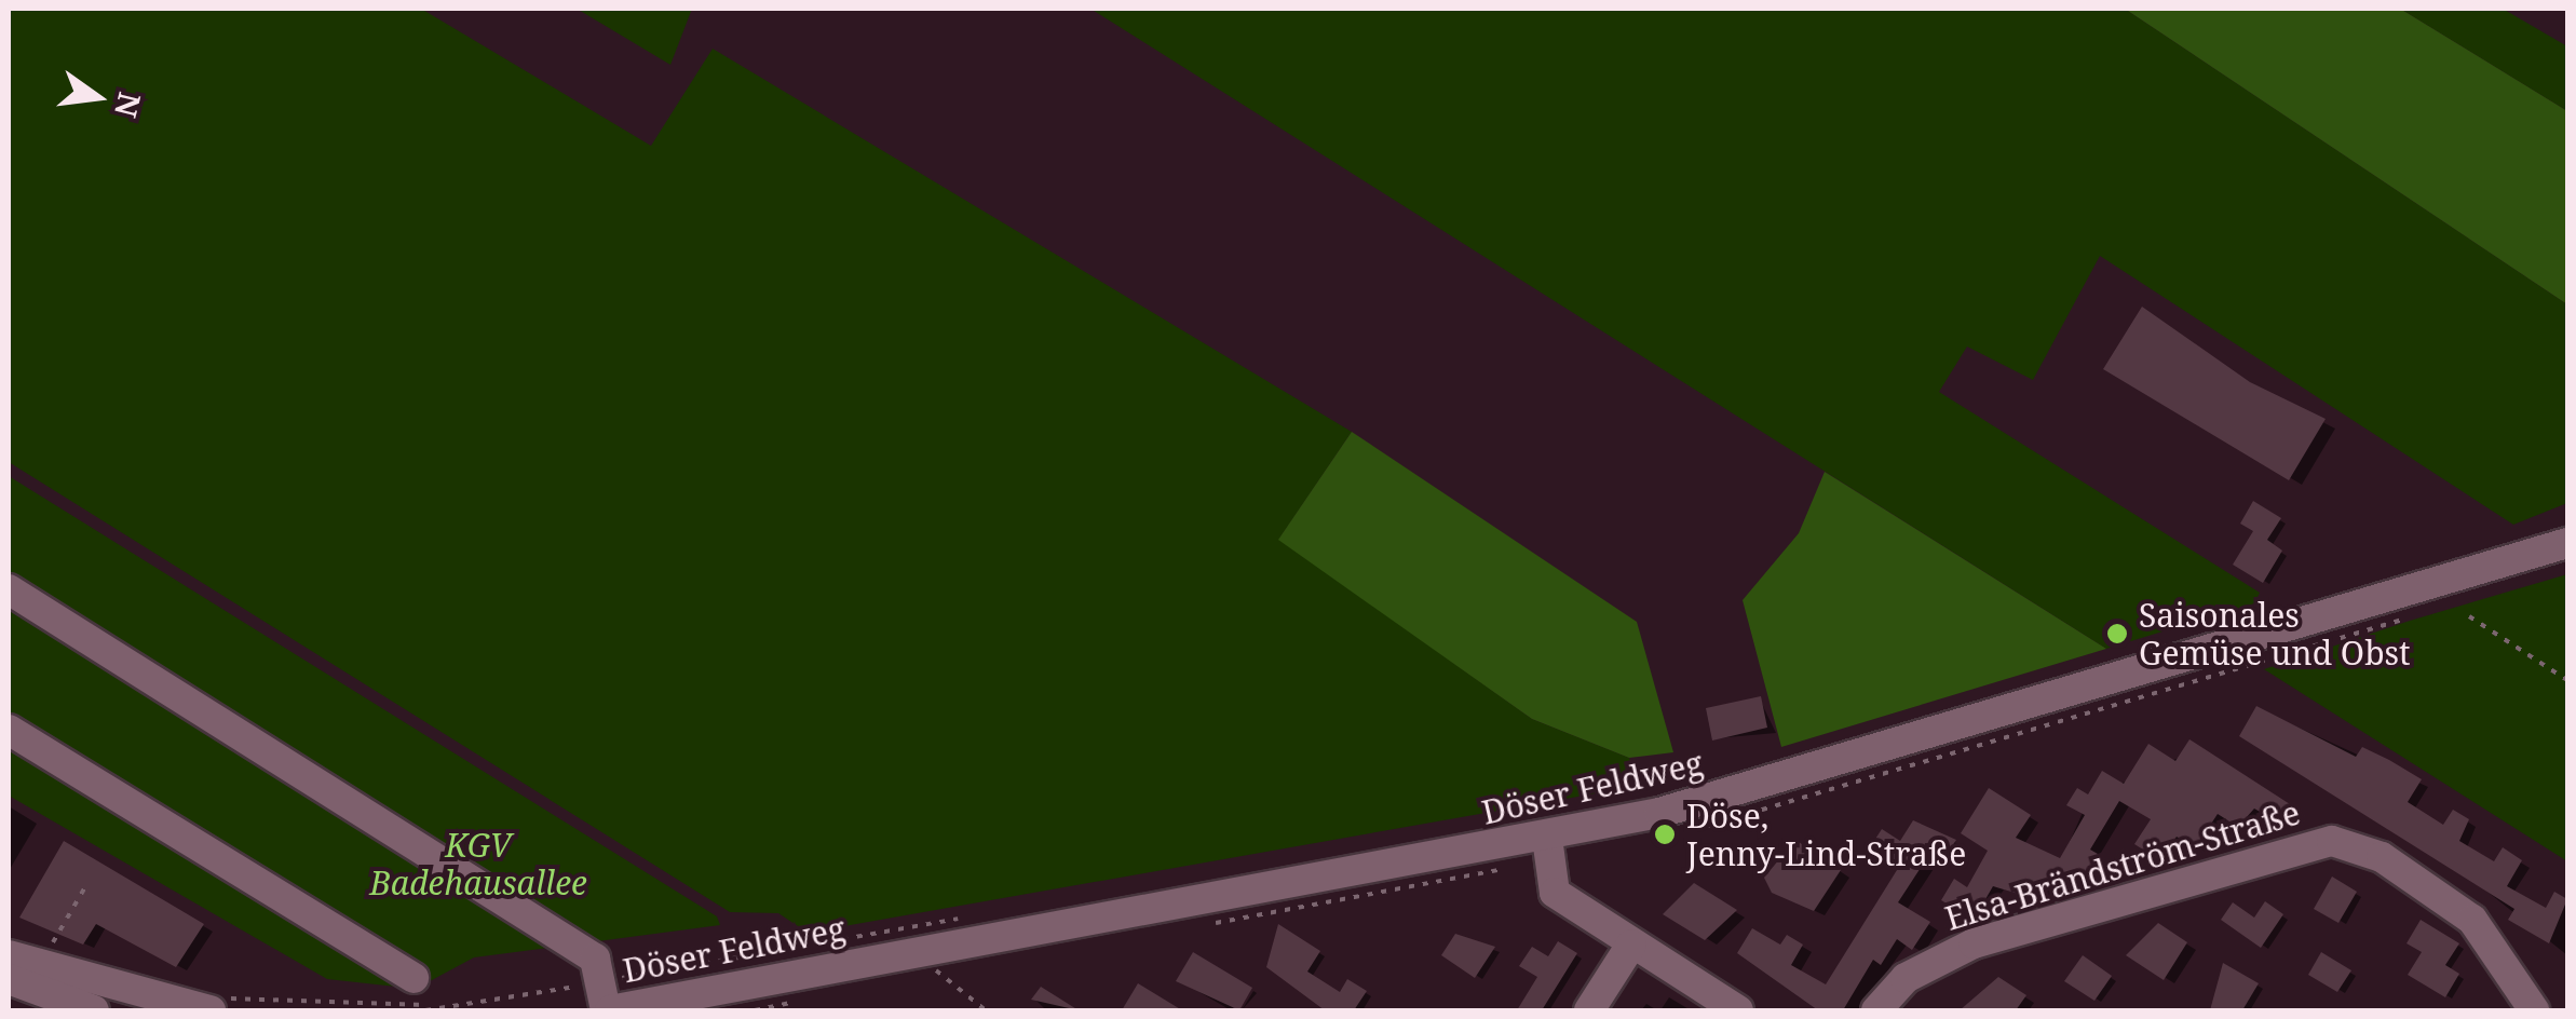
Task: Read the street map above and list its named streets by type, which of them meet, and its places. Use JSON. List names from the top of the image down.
{
  "streets": {
    "street": ["Döser Feldweg", "Elsa-Brändström-Straße"]
  },
  "parks": ["KGV Badehausallee"],
  "places": ["Saisonales Gemüse und Obst", "Döse, Jenny-Lind-Straße"],
  "north": "right"
}
